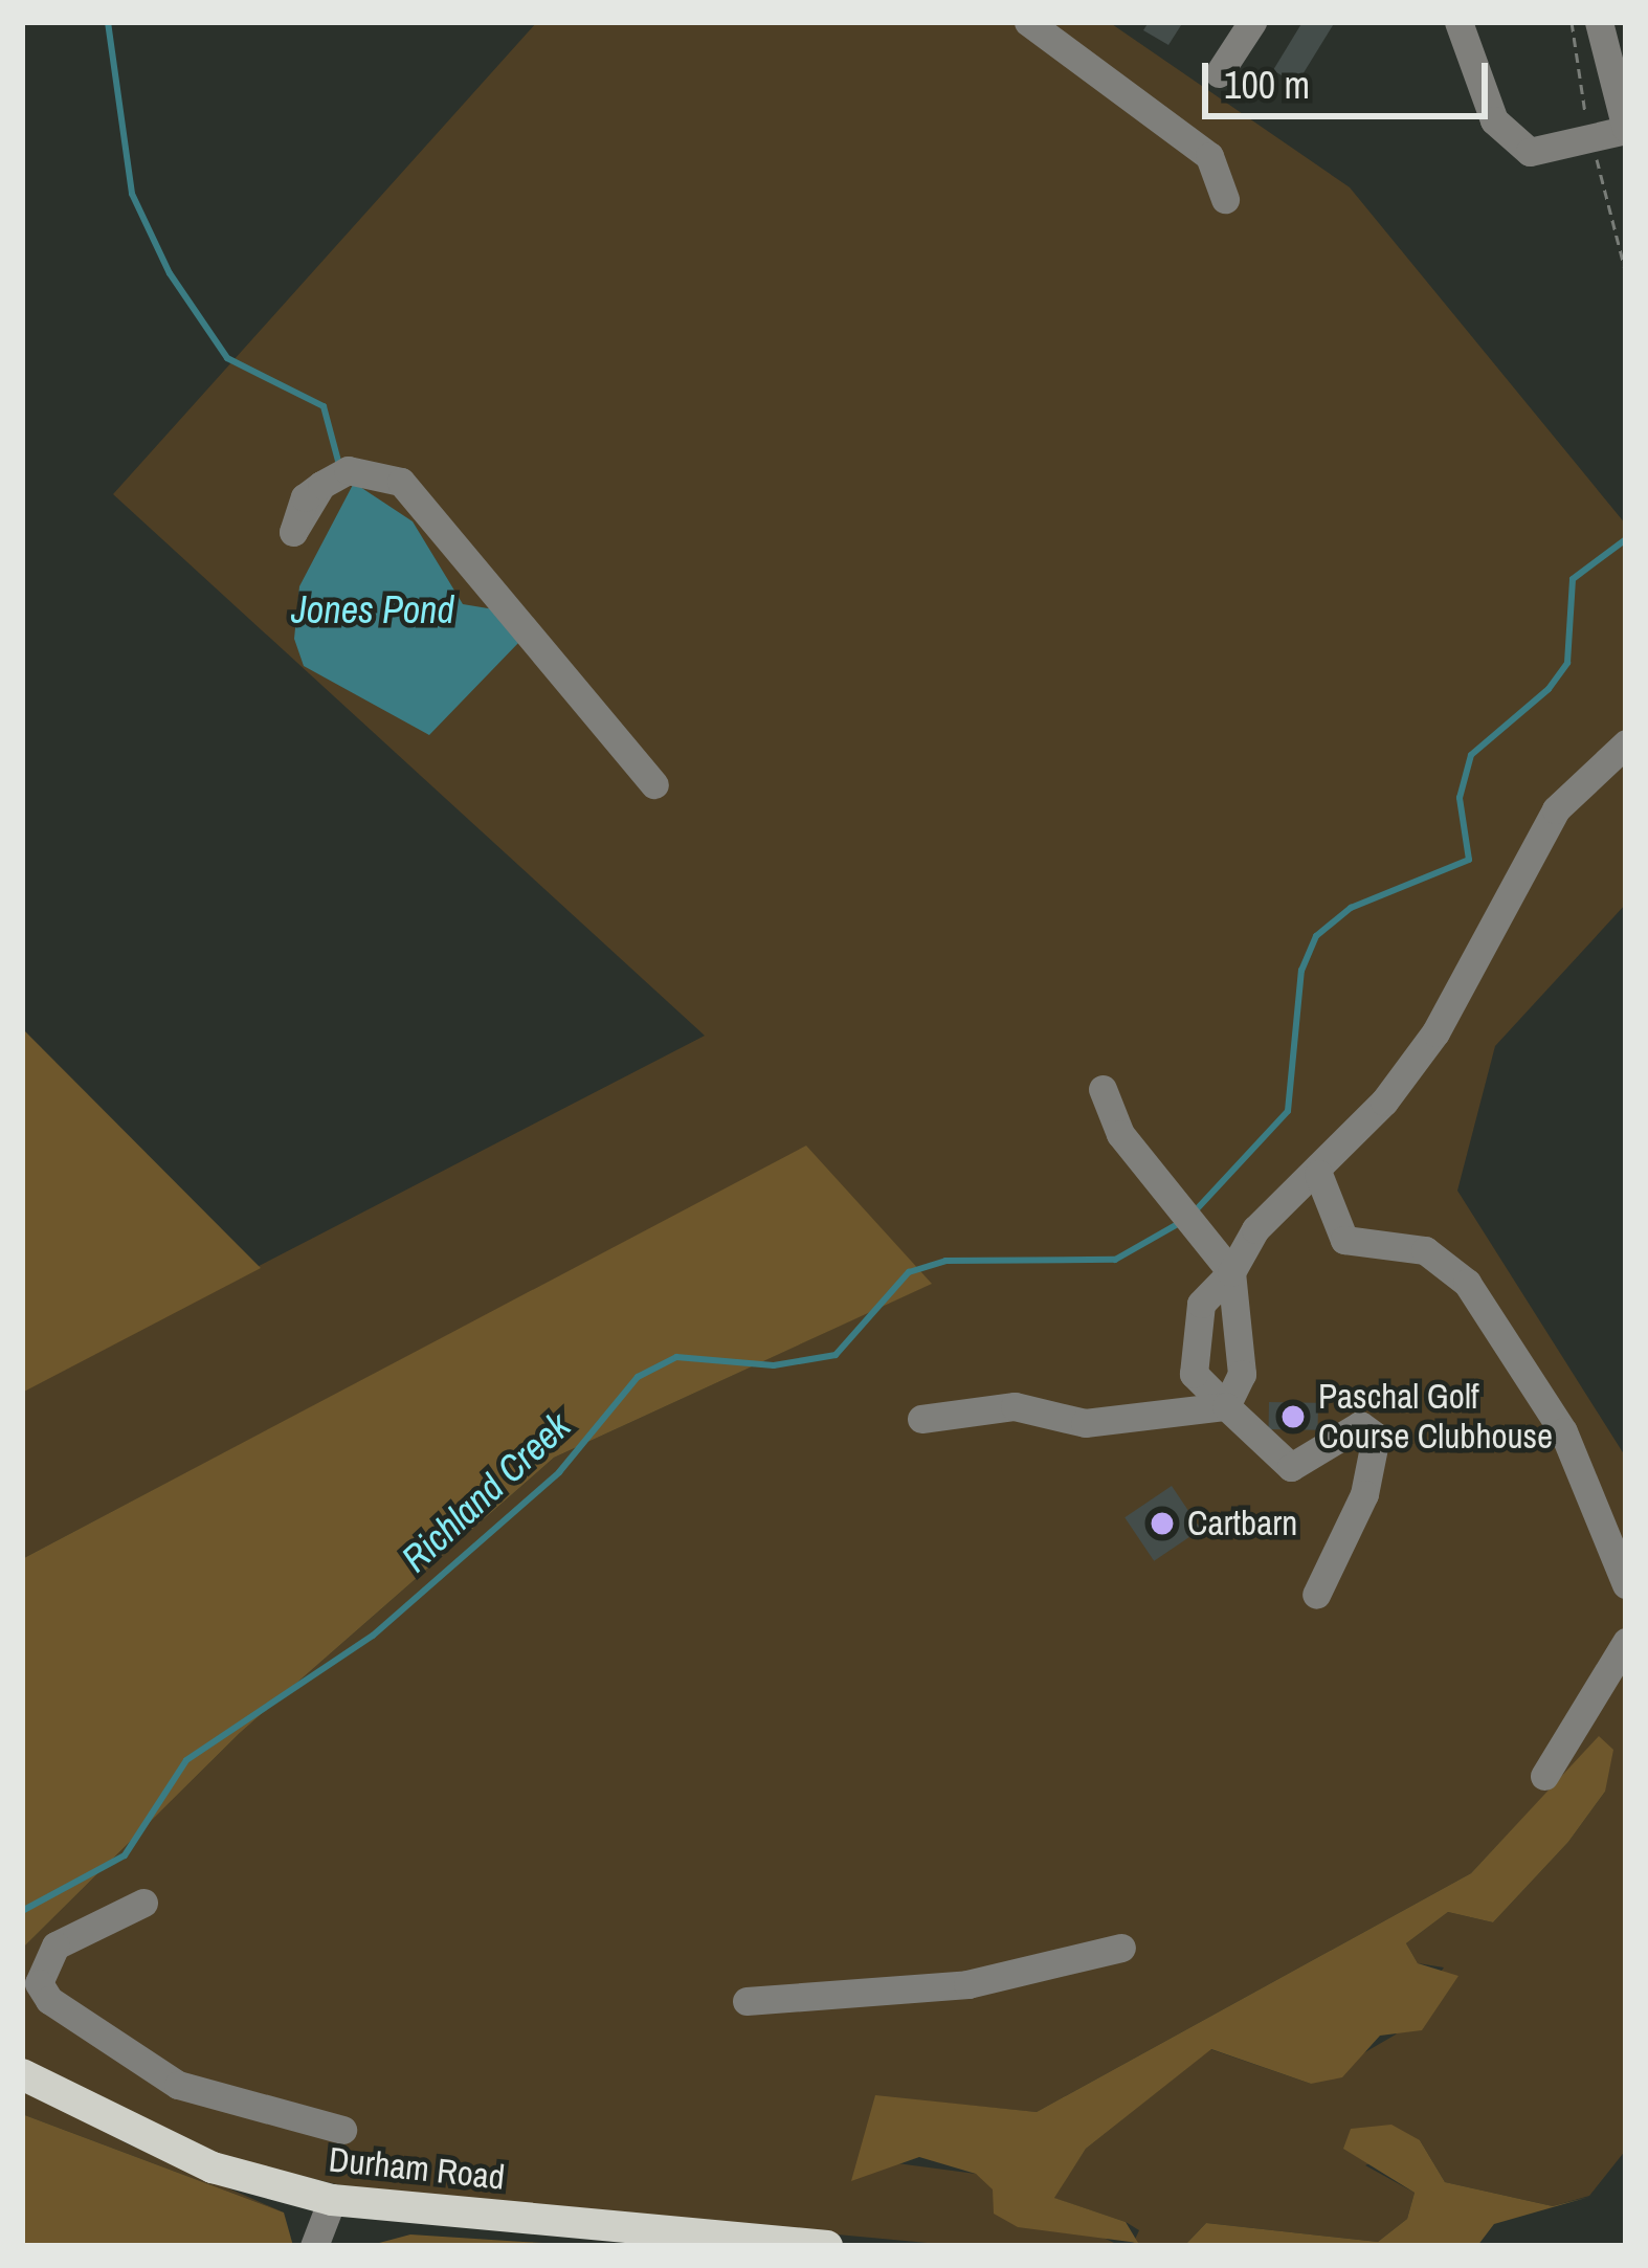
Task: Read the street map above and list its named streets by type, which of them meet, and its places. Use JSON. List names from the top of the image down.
{
  "streets": {
    "main road": ["Durham Road"]
  },
  "water": ["Jones Pond", "Richland Creek"],
  "places": ["Paschal Golf Course Clubhouse", "Cartbarn"],
  "scale_bar": "100 m"
}
